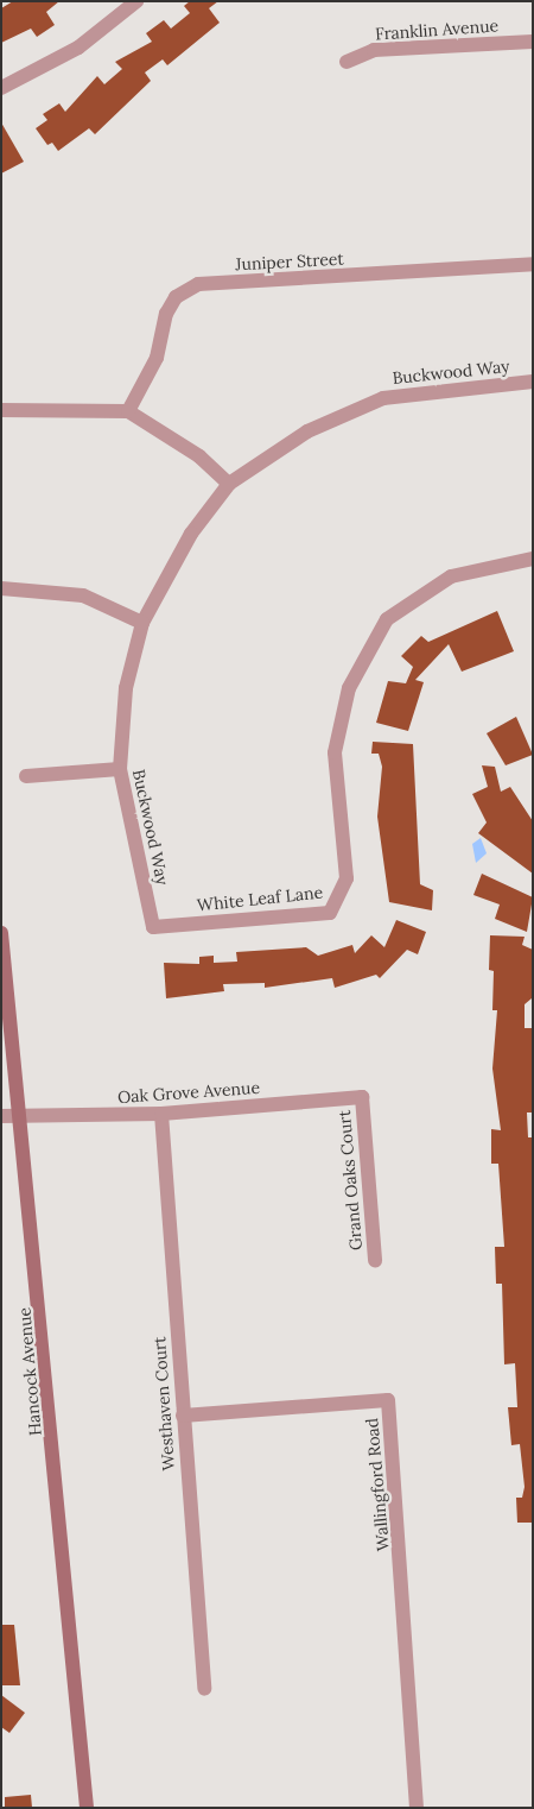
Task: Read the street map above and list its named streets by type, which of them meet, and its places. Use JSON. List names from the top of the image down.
{
  "streets": {
    "main road": ["Hancock Avenue"],
    "street": [
      "Franklin Avenue",
      "Juniper Street",
      "Buckwood Way",
      "White Leaf Lane",
      "Oak Grove Avenue",
      "Grand Oaks Court",
      "Westhaven Court",
      "Wallingford Road"
    ]
  },
  "crossings": [
    ["Buckwood Way", "White Leaf Lane"],
    ["Oak Grove Avenue", "Grand Oaks Court"],
    ["Oak Grove Avenue", "Hancock Avenue"],
    ["Oak Grove Avenue", "Westhaven Court"],
    ["Westhaven Court", "Wallingford Road"]
  ]
}
